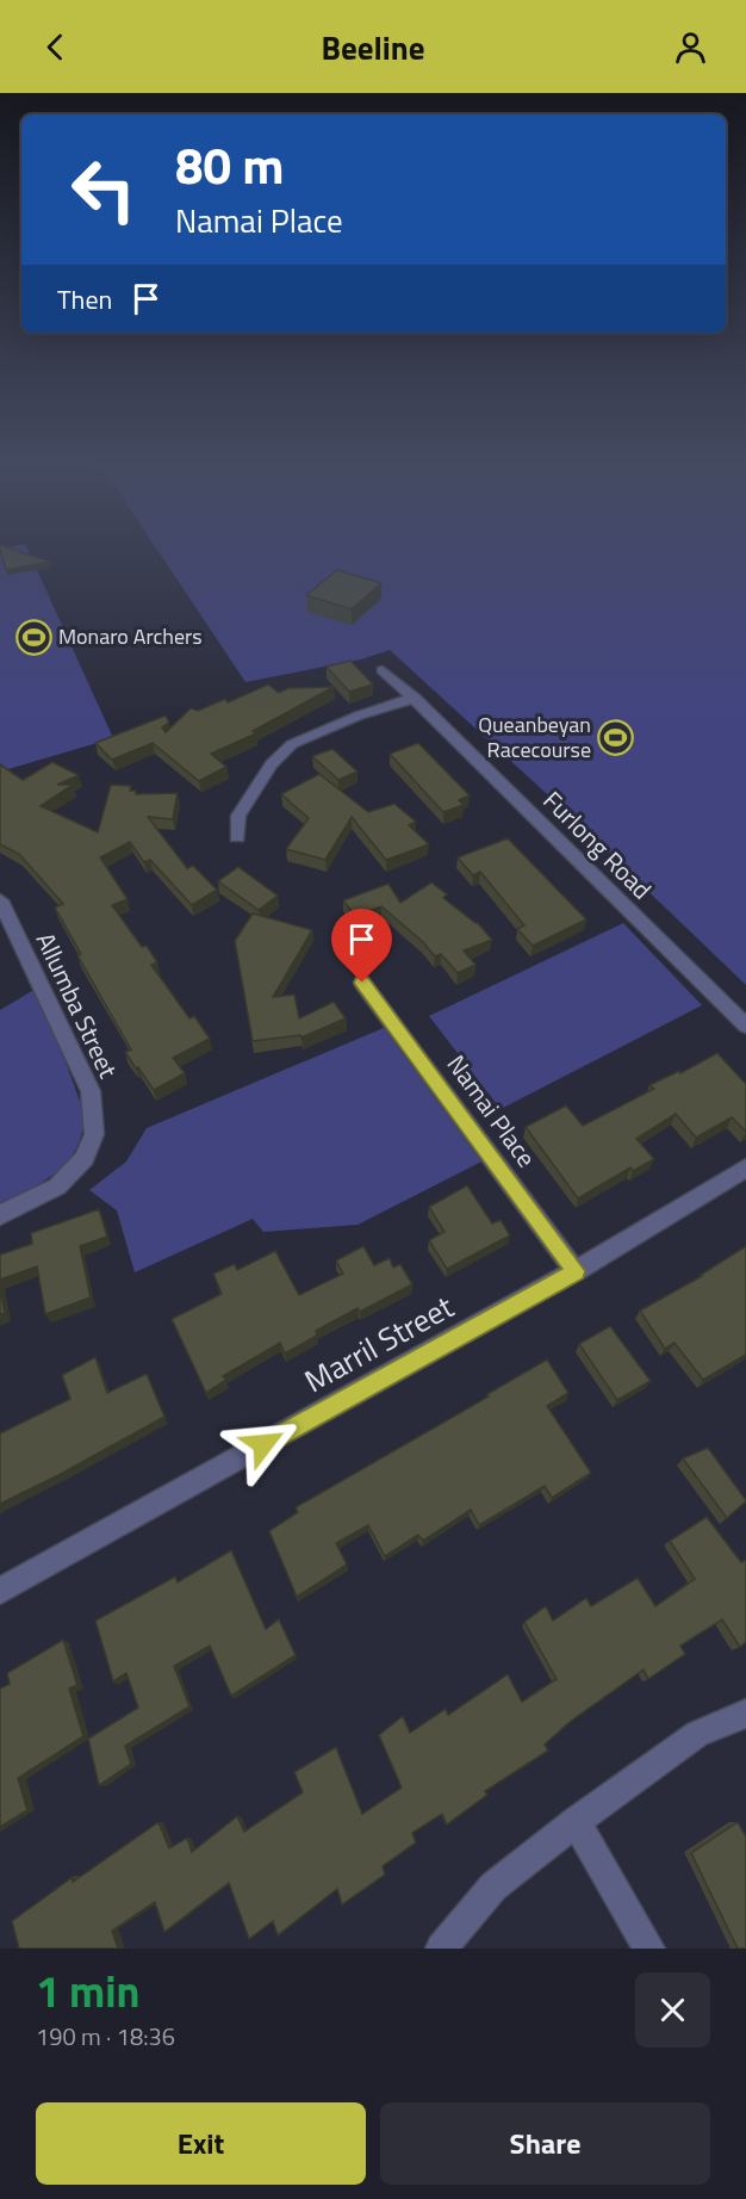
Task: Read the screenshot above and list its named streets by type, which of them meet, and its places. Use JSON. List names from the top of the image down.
{
  "streets": {
    "street": [
      "Furlong Road",
      "Allumba Street",
      "Namai Place",
      "Marril Street"
    ]
  },
  "crossings": [
    ["Namai Place", "Marril Street"]
  ],
  "places": {
    "sports": ["Monaro Archers", "Queanbeyan Racecourse"]
  },
  "page": {
    "header": "Beeline",
    "turn": ["80 m", "Namai Place"],
    "then": "Then",
    "heading": ["1 min", "190 m · 18:36"],
    "buttons": ["Exit", "Share"]
  }
}
